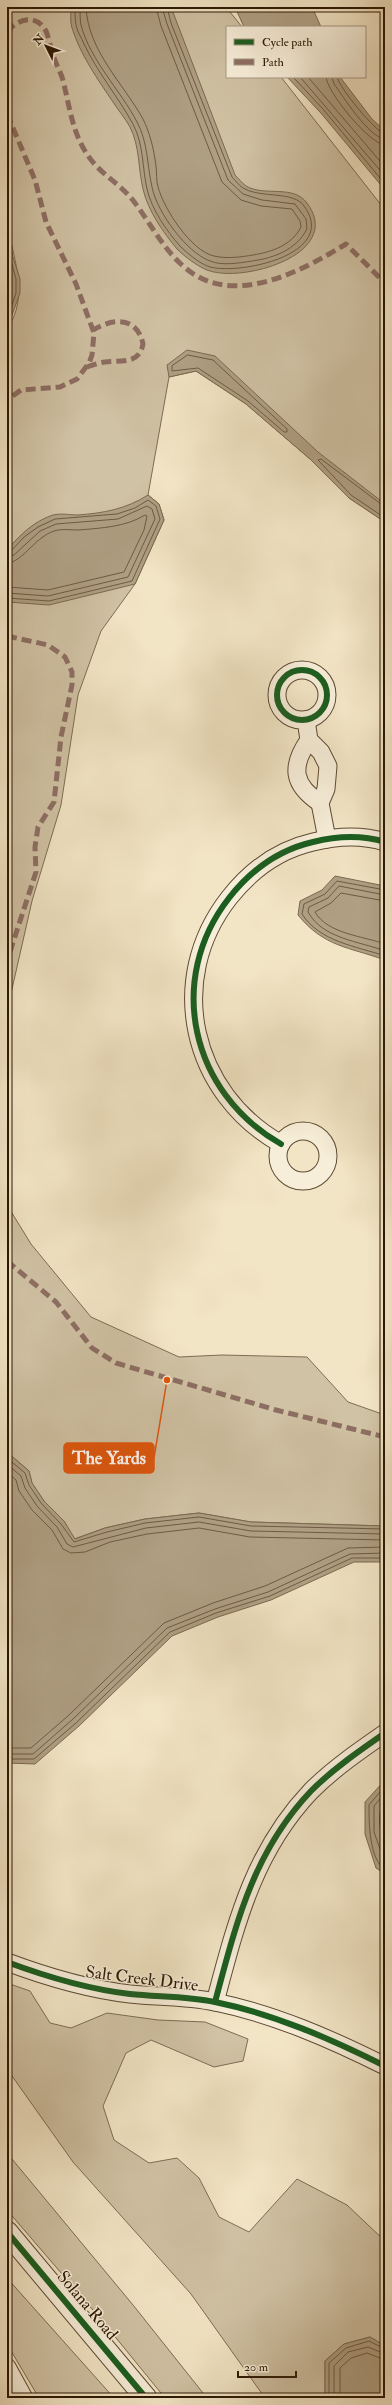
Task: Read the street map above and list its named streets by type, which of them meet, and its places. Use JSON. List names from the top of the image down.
{
  "streets": {
    "street": ["Salt Creek Drive", "Solana Road"]
  },
  "places": ["The Yards"],
  "legend": ["Cycle path", "Path"],
  "scale_bar": "20 m",
  "north": "top left"
}
